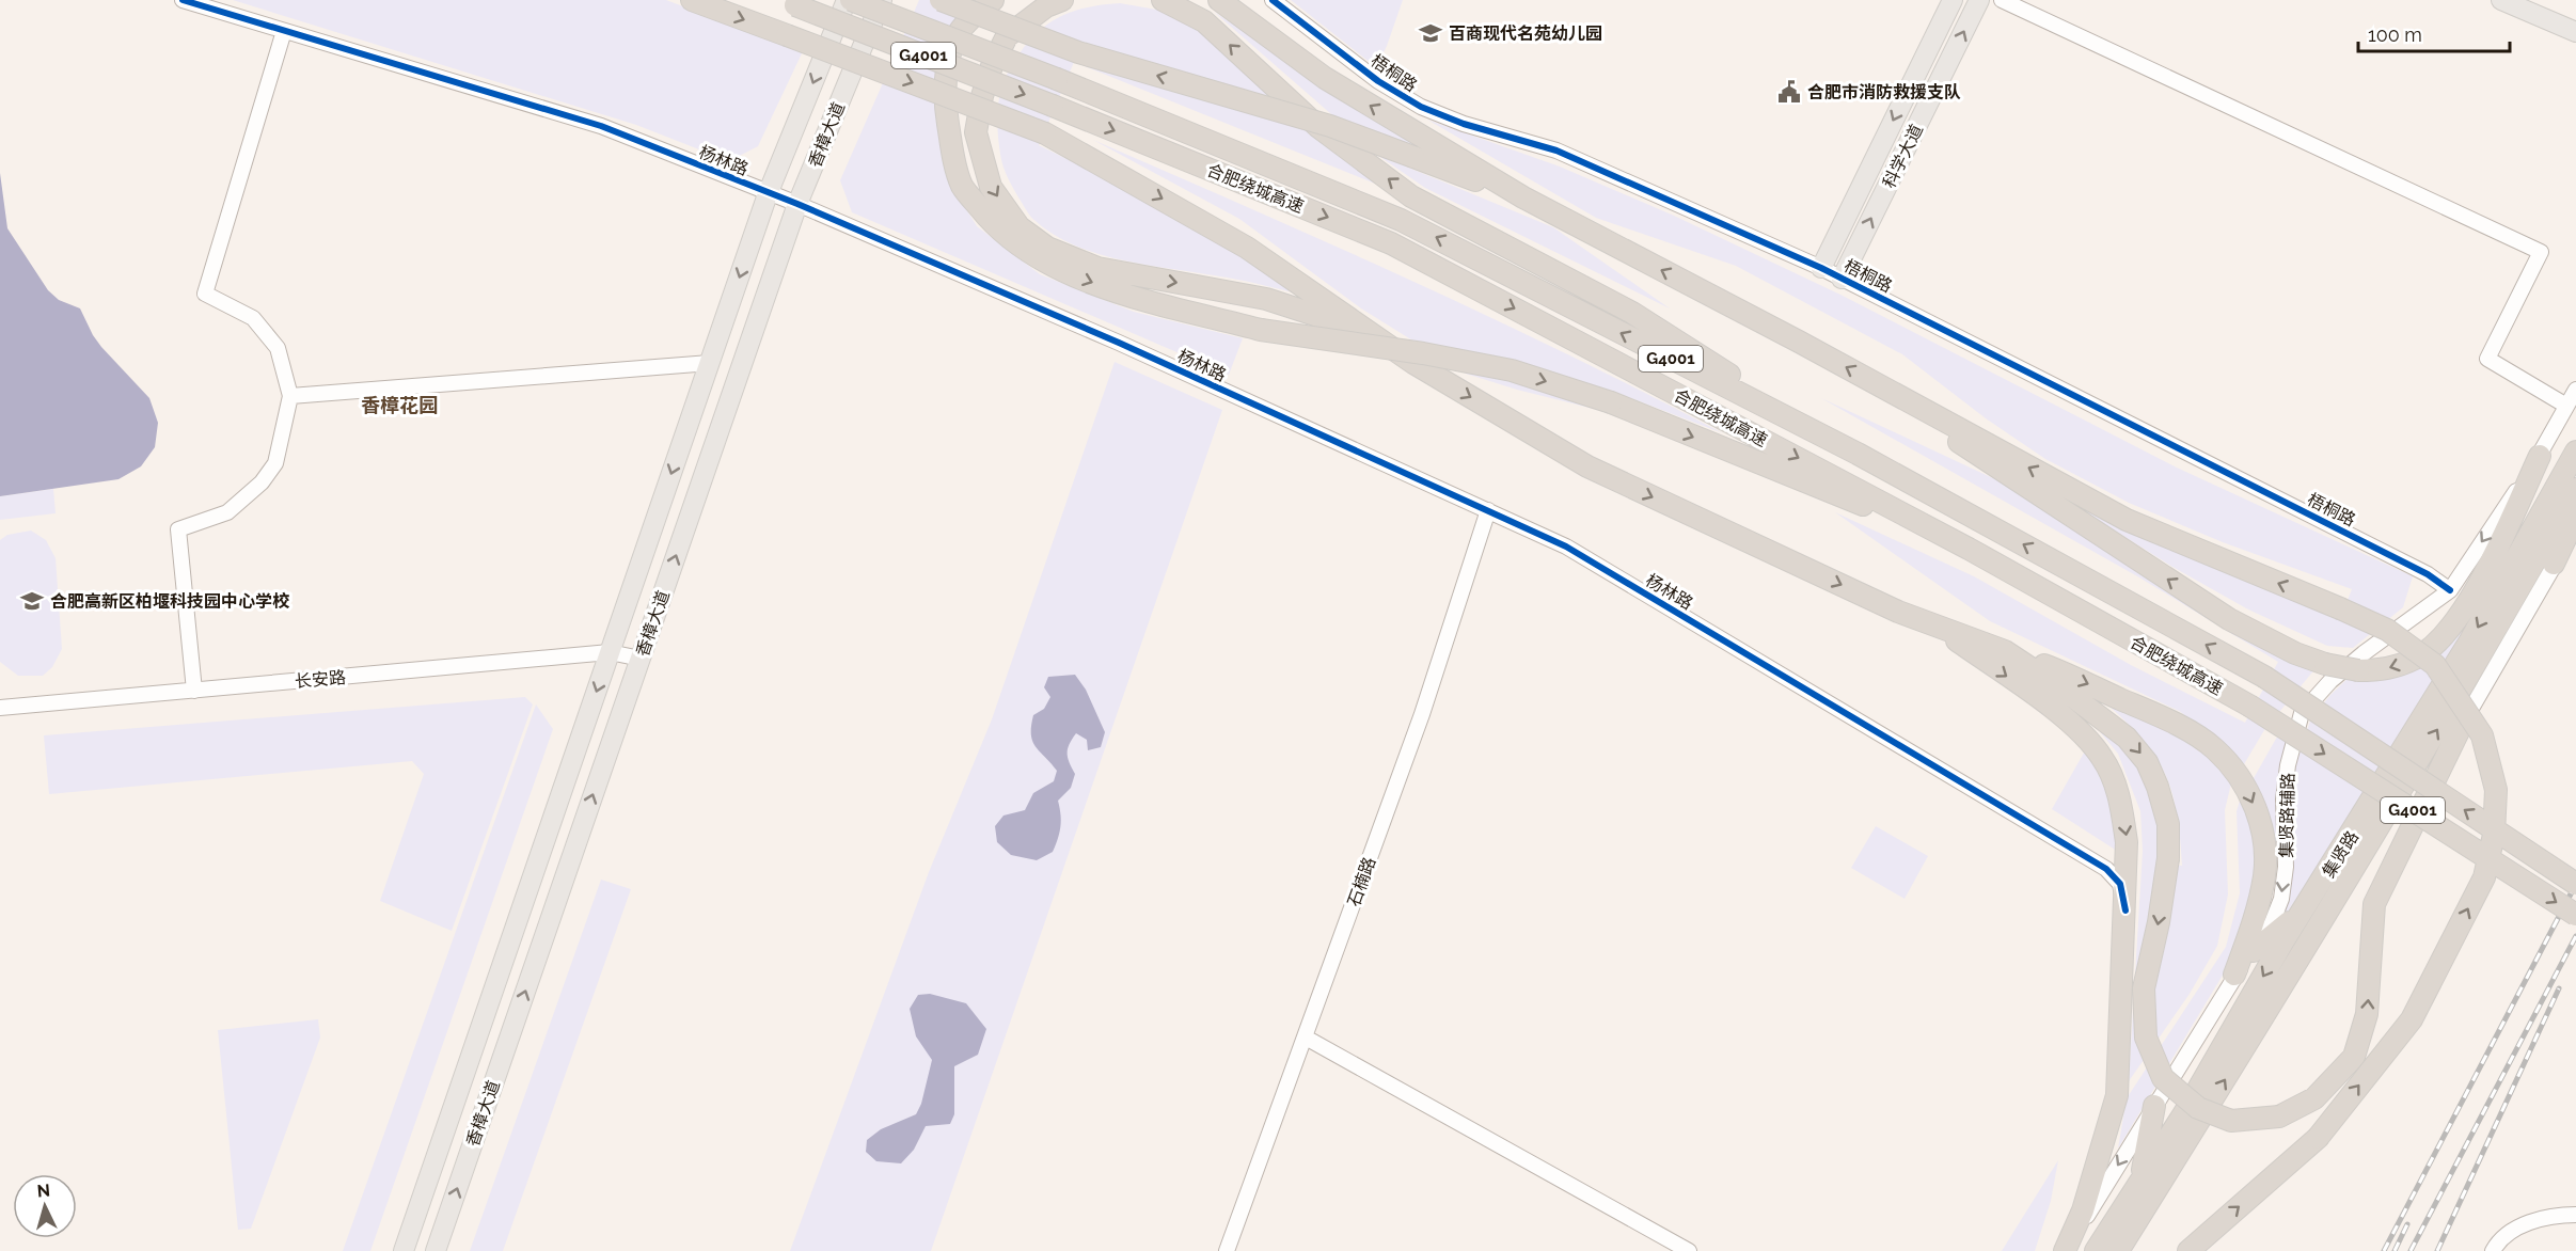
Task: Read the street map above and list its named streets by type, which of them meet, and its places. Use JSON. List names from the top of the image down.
{
  "streets": {
    "highway": ["G4001", "合肥绕城高速", "集贤路"],
    "main road": ["香樟大道", "科学大道"],
    "street": [
      "梧桐路",
      "杨林路",
      "长安路",
      "集贤路辅路",
      "石楠路"
    ]
  },
  "crossings": [
    ["梧桐路", "科学大道"],
    ["梧桐路", "集贤路辅路"],
    ["香樟大道", "杨林路"],
    ["香樟大道", "合肥绕城高速"],
    ["香樟大道", "长安路"],
    ["杨林路", "石楠路"]
  ],
  "one_way": ["集贤路辅路"],
  "districts": ["香樟花园"],
  "places": {
    "school or university": ["百商现代名苑幼儿园", "合肥高新区柏堰科技园中心学校"],
    "public building": ["合肥市消防救援支队"]
  },
  "scale_bar": "100 m",
  "north": "top"
}
